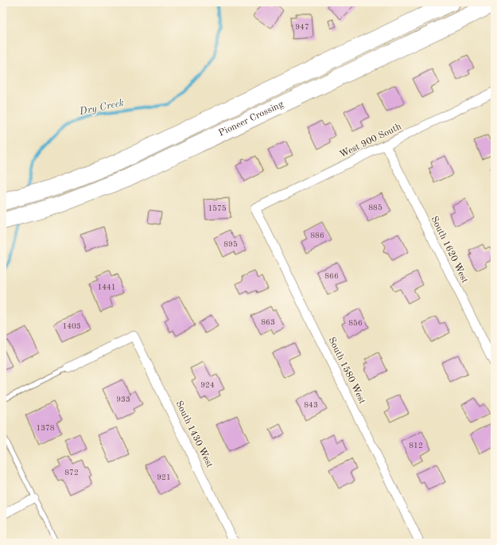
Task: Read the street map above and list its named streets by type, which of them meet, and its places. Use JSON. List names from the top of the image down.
{
  "streets": {
    "highway": ["Pioneer Crossing"],
    "street": [
      "West 900 South",
      "South 1620 West",
      "South 1580 West",
      "South 1430 West"
    ]
  },
  "crossings": [
    ["West 900 South", "South 1620 West"],
    ["West 900 South", "South 1580 West"]
  ],
  "water": ["Dry Creek"],
  "house_numbers": [
    "947",
    "885",
    "1575",
    "886",
    "895",
    "866",
    "1441",
    "863",
    "856",
    "1403",
    "924",
    "933",
    "843",
    "1378",
    "812",
    "872",
    "921"
  ]
}
